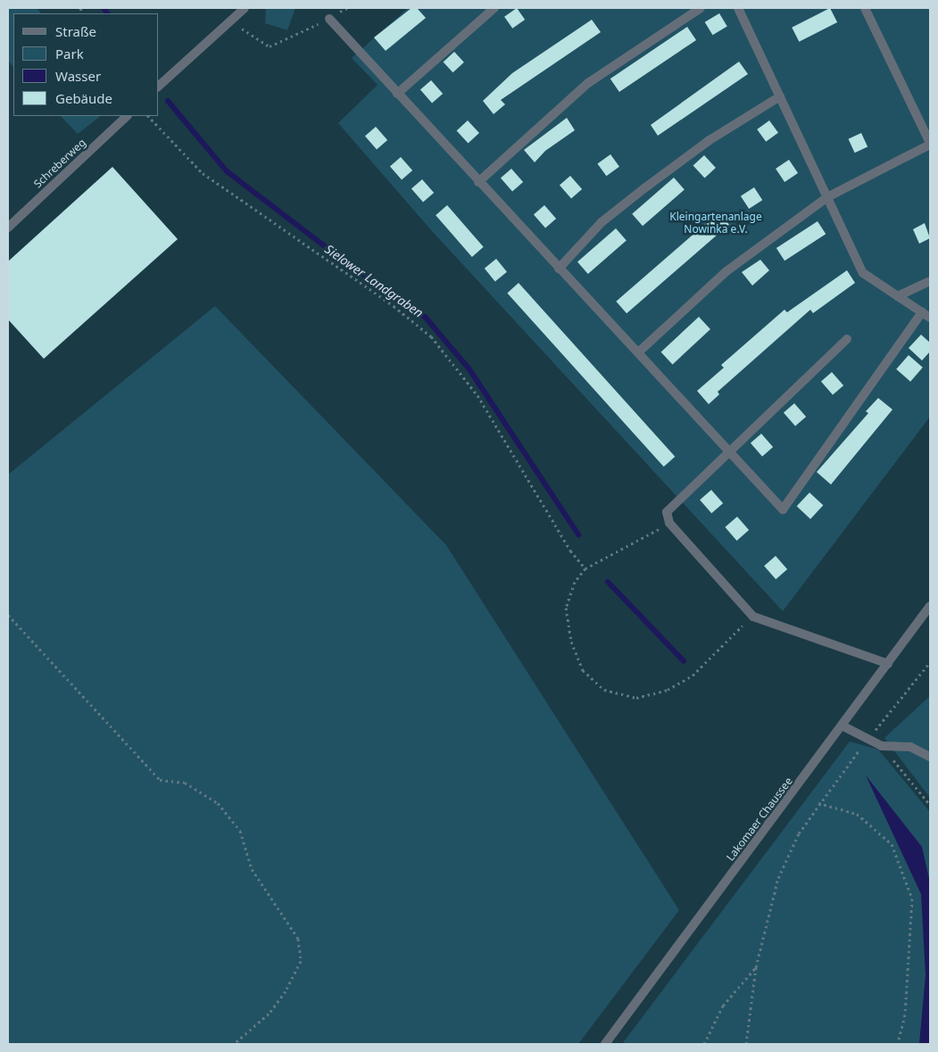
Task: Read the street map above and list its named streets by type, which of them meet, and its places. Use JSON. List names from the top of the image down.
{
  "streets": {
    "street": ["Schreberweg", "Lakomaer Chaussee"]
  },
  "water": ["Sielower Landgraben"],
  "parks": ["Kleingartenanlage Nowinka e.V."],
  "legend": [
    "Straße",
    "Park",
    "Wasser",
    "Gebäude"
  ]
}
